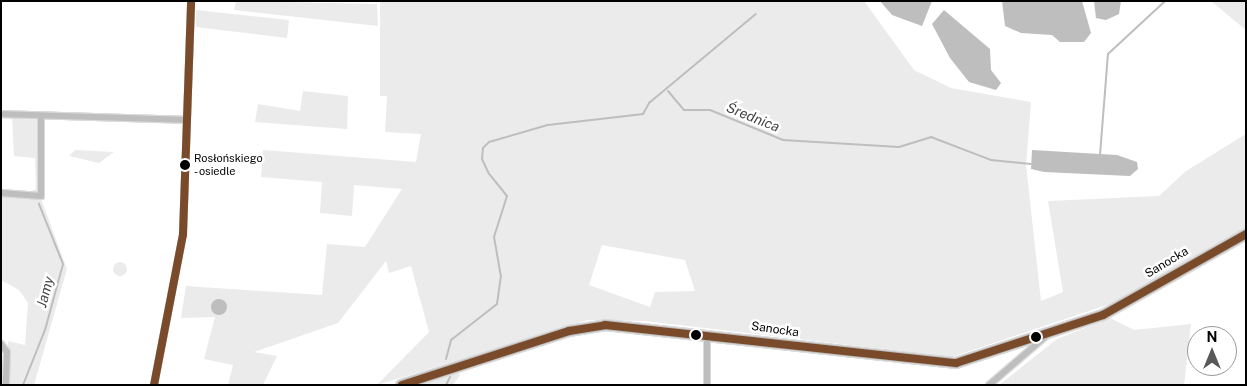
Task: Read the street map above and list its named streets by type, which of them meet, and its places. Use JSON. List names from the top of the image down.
{
  "streets": {
    "main road": ["Sanocka"]
  },
  "water": ["Średnica", "Jamy"],
  "places": ["Rosłońskiego - osiedle"],
  "north": "top"
}
